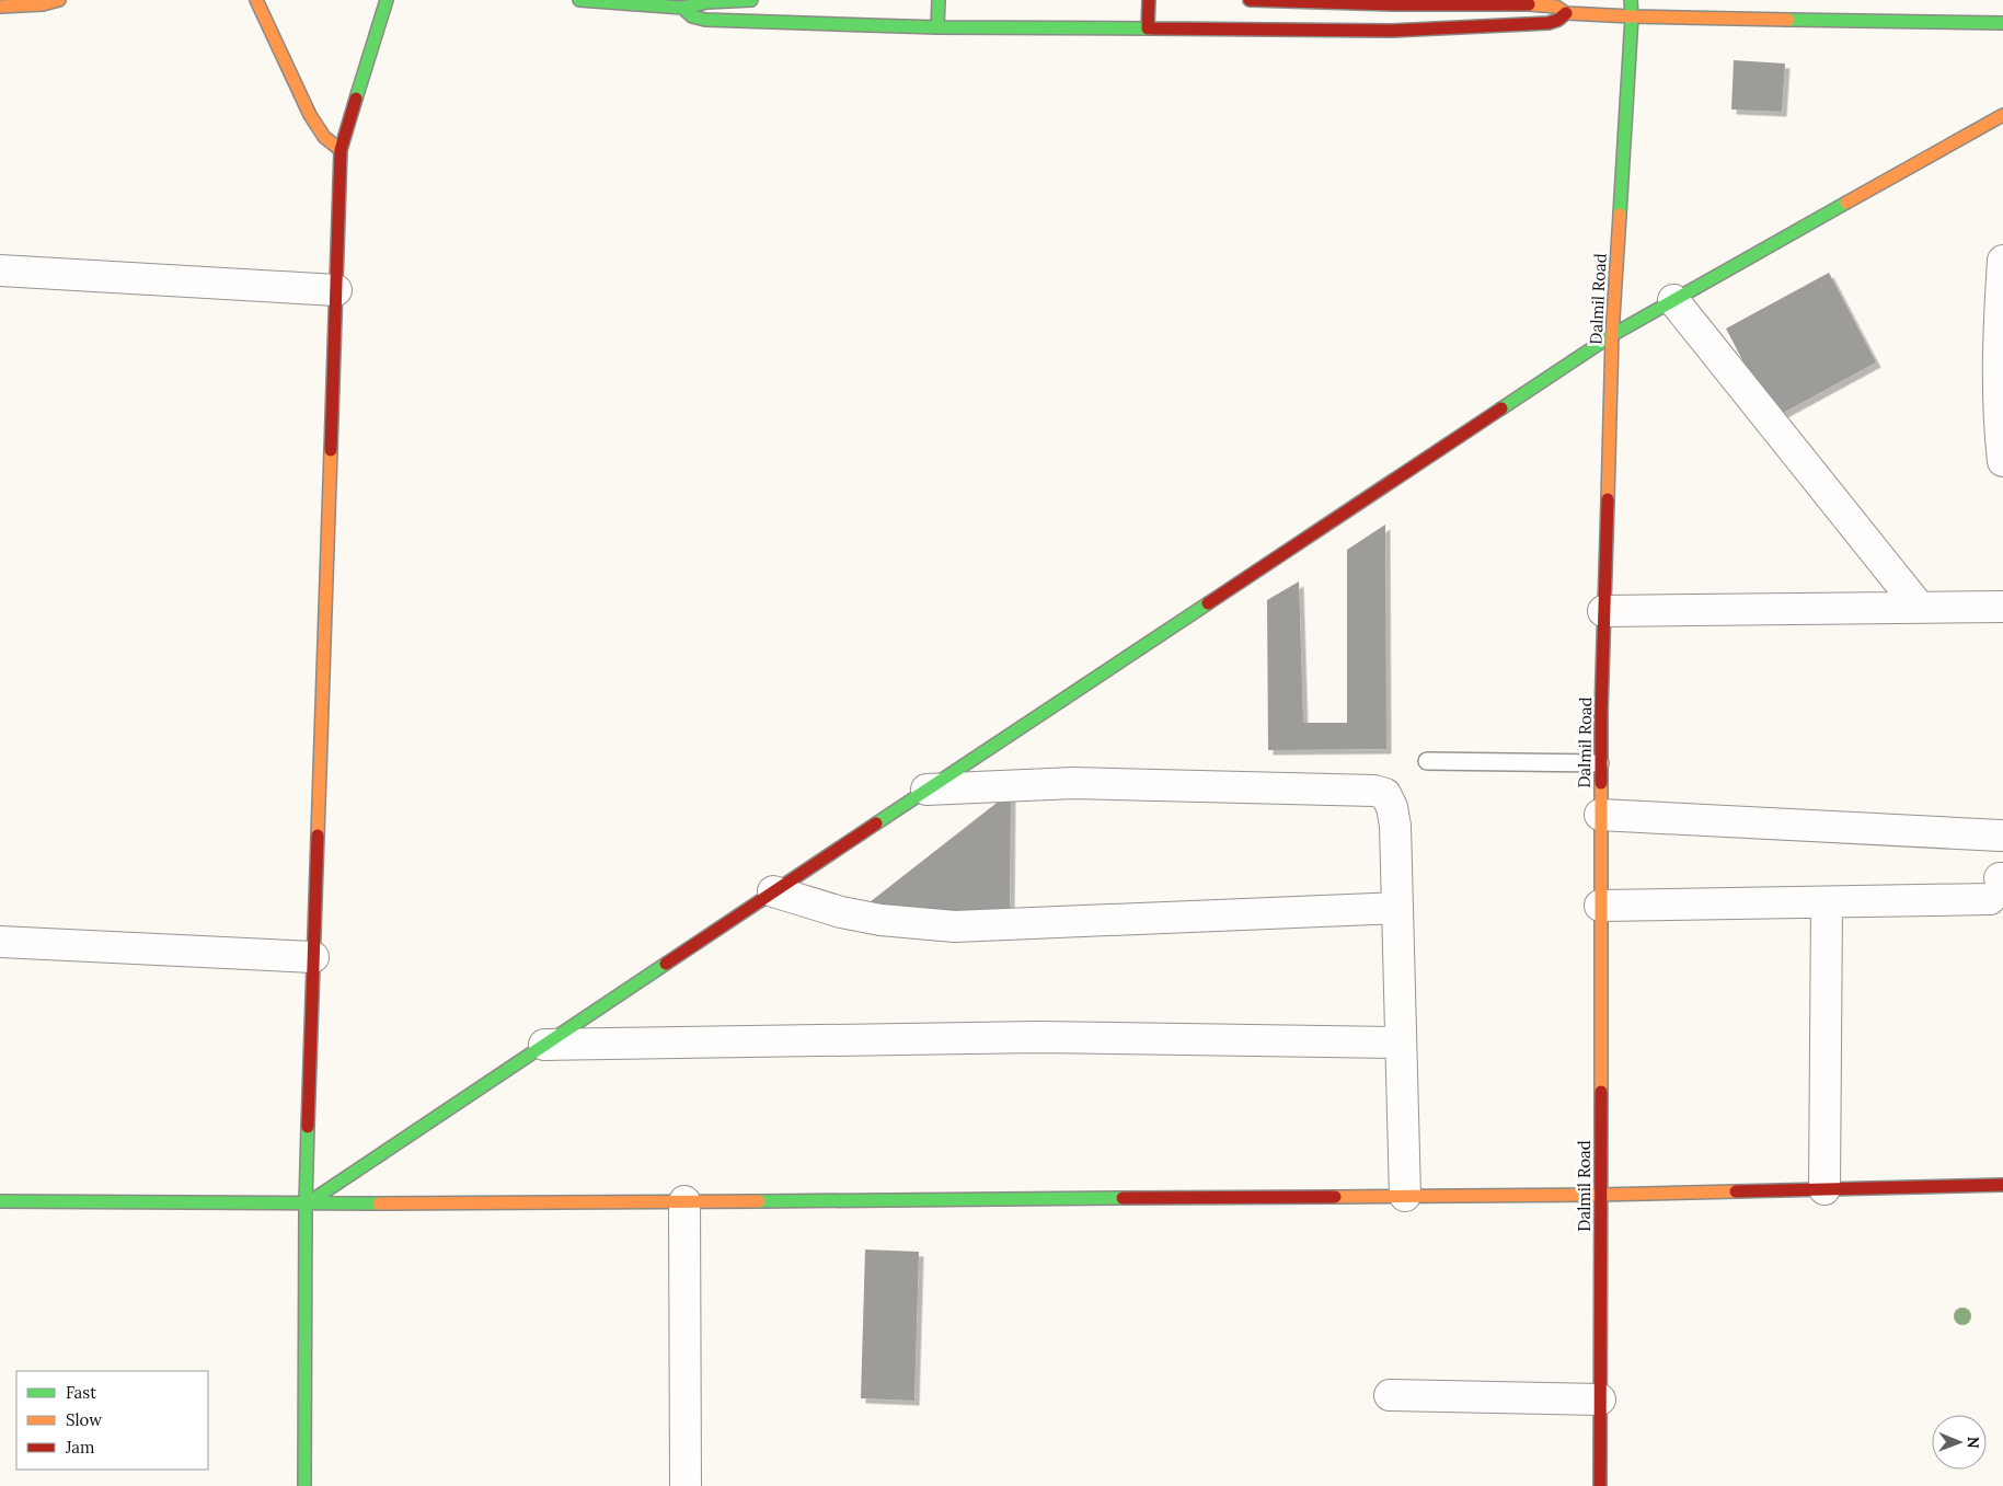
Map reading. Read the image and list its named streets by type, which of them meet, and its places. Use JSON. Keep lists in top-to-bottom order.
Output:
{
  "streets": {
    "main road": ["Dalmil Road"]
  },
  "legend": ["Fast", "Slow", "Jam"],
  "north": "right"
}
